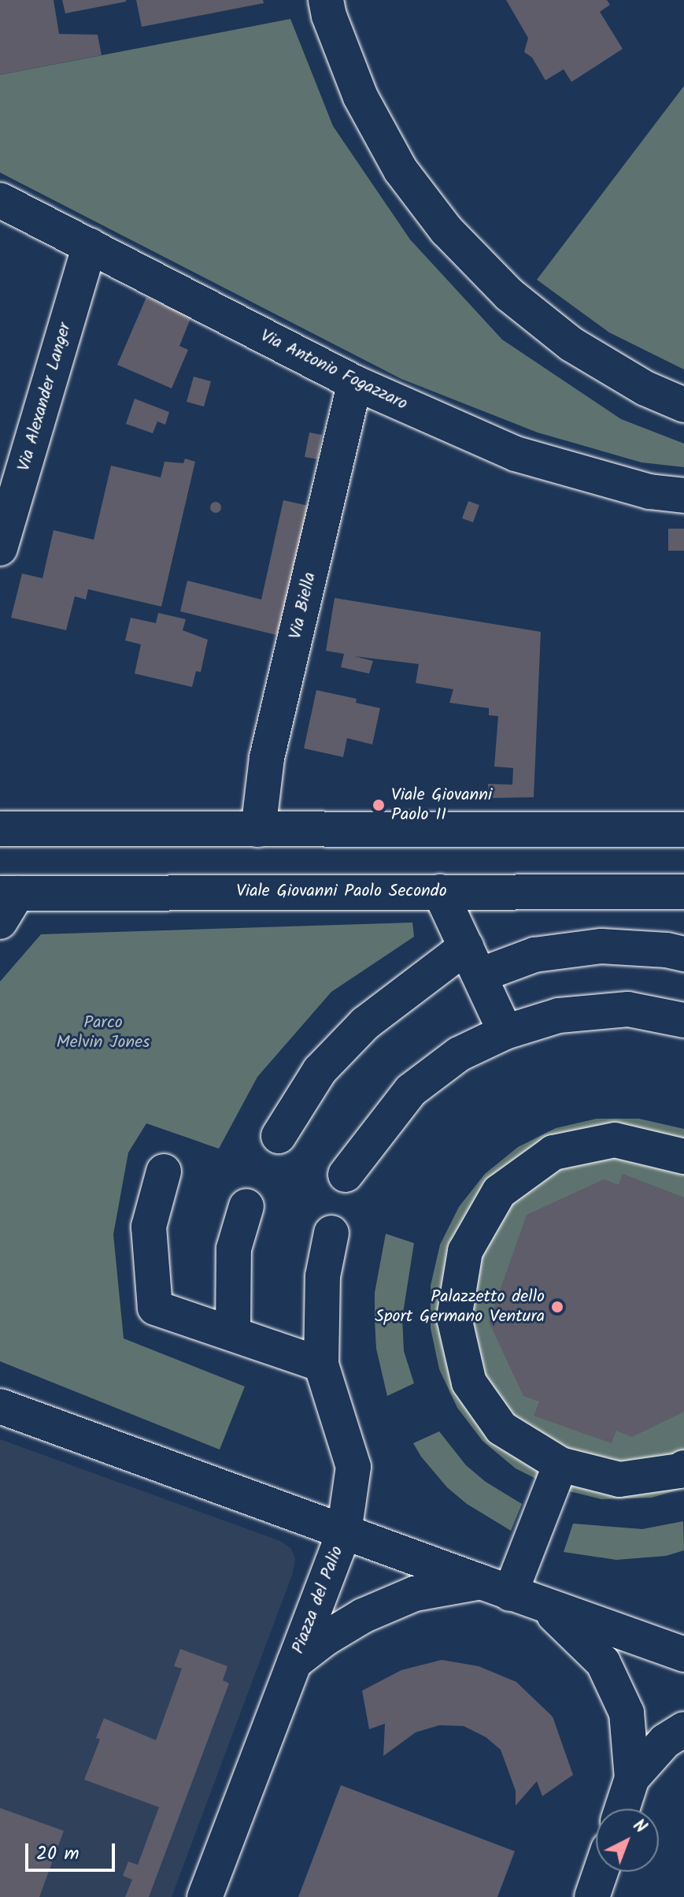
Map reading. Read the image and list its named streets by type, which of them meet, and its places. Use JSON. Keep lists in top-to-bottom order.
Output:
{
  "streets": {
    "street": [
      "Via Antonio Fogazzaro",
      "Via Alexander Langer",
      "Via Biella",
      "Viale Giovanni Paolo Secondo",
      "Piazza del Palio"
    ]
  },
  "crossings": [
    ["Via Antonio Fogazzaro", "Via Alexander Langer"],
    ["Via Antonio Fogazzaro", "Via Biella"]
  ],
  "parks": ["Parco Melvin Jones"],
  "places": ["Viale Giovanni Paolo II", "Palazzetto dello Sport Germano Ventura"],
  "scale_bar": "20 m",
  "north": "top right"
}
